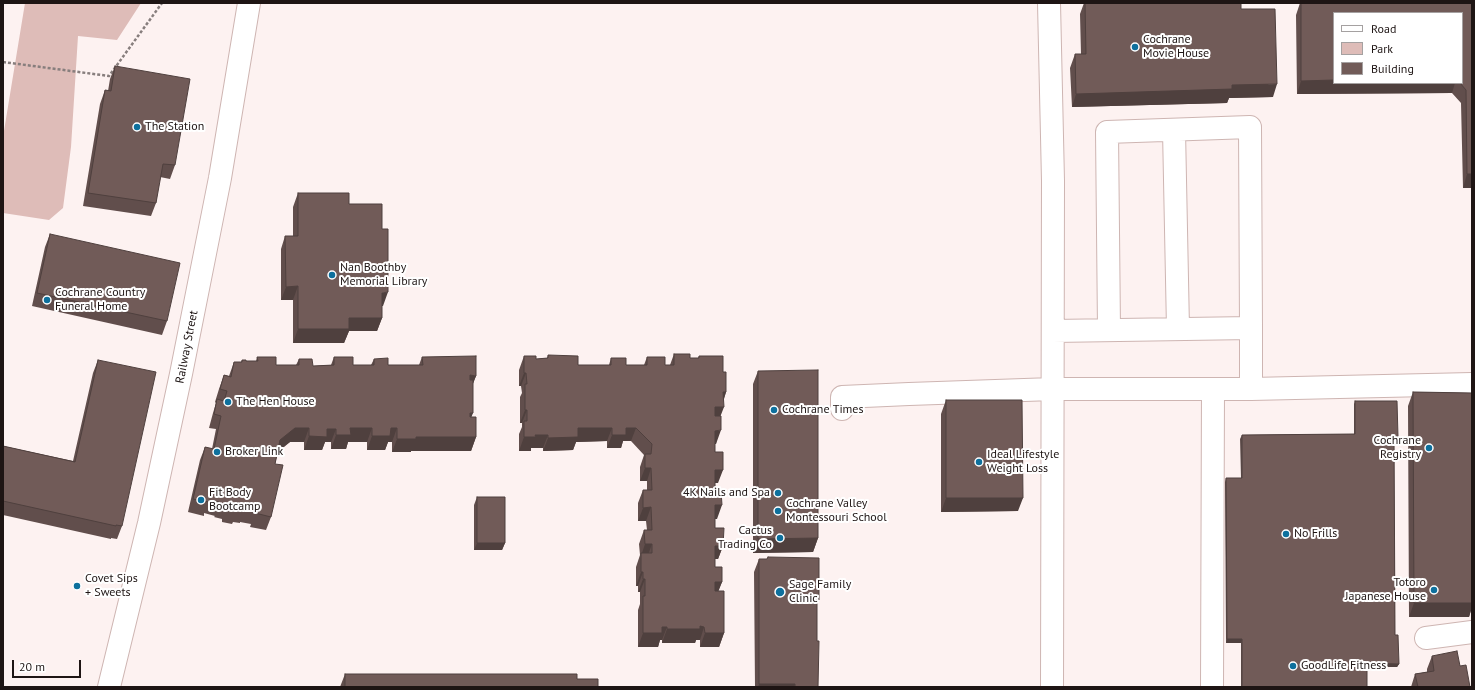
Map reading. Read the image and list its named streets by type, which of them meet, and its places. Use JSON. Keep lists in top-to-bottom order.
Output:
{
  "streets": {
    "street": ["Railway Street"]
  },
  "places": [
    "Cochrane Movie House",
    "The Station",
    "Nan Boothby Memorial Library",
    "Cochrane Country Funeral Home",
    "The Hen House",
    "Cochrane Times",
    "Cochrane Registry",
    "Broker Link",
    "Ideal Lifestyle Weight Loss",
    "4K Nails and Spa",
    "Fit Body Bootcamp",
    "Cochrane Valley Montessouri School",
    "No Frills",
    "Cactus Trading Co",
    "Covet Sips + Sweets",
    "Totoro Japanese House",
    "Sage Family Clinic",
    "GoodLife Fitness"
  ],
  "legend": ["Road", "Park", "Building"],
  "scale_bar": "20 m"
}
